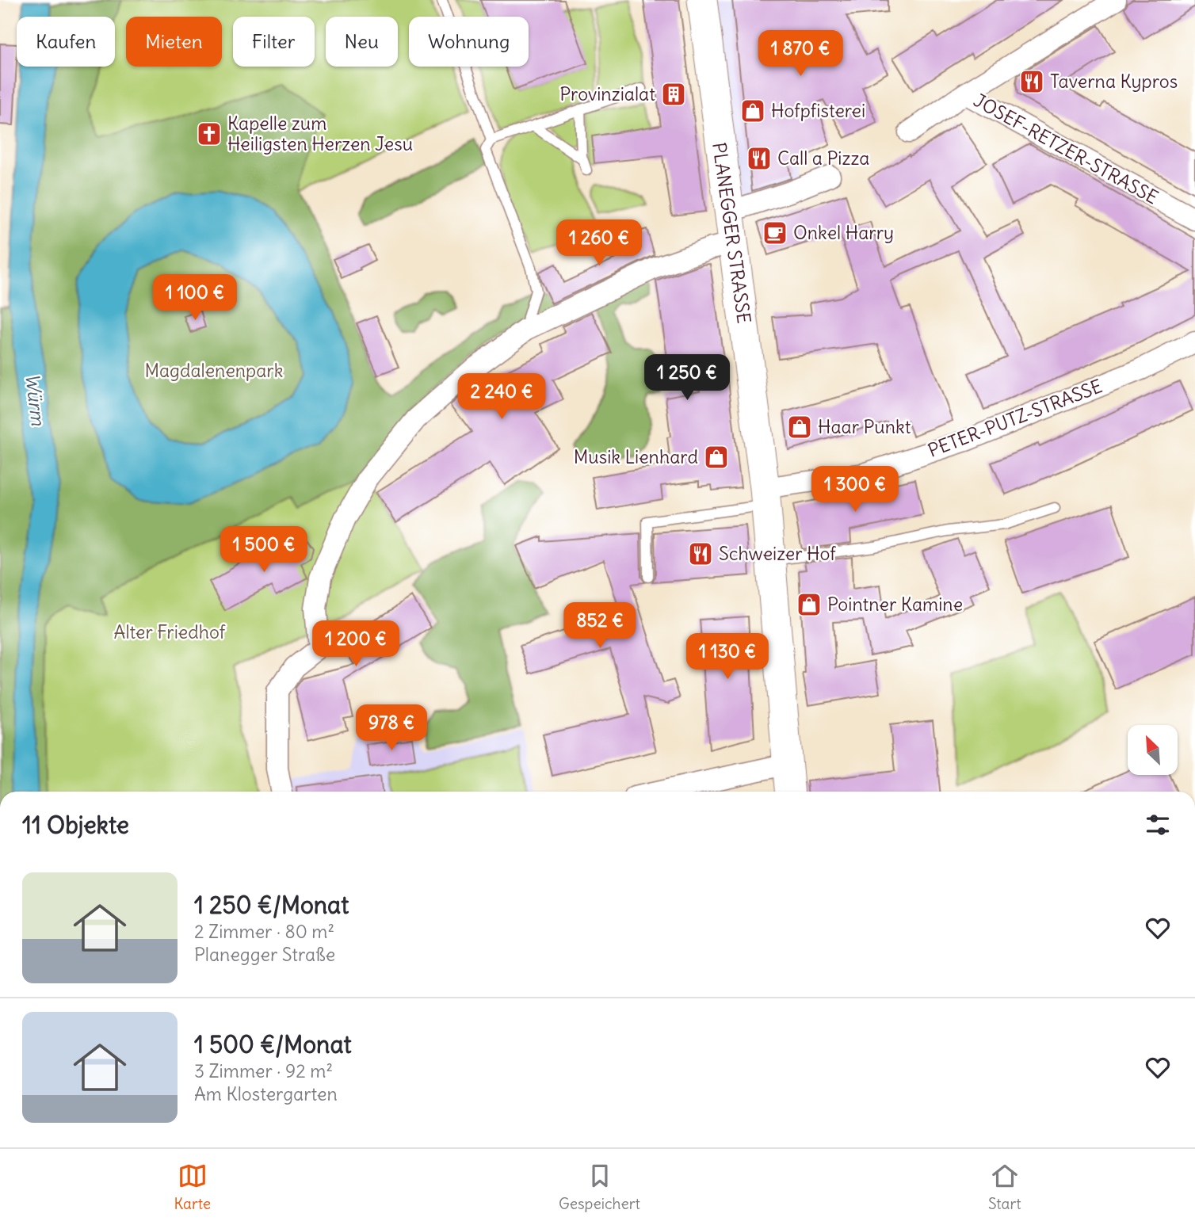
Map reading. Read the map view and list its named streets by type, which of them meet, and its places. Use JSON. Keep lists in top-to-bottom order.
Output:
{
  "streets": {
    "main road": ["PLANEGGER STRASSE"],
    "street": ["JOSEF-RETZER-STRASSE", "PETER-PUTZ-STRASSE"]
  },
  "crossings": [
    ["PLANEGGER STRASSE", "PETER-PUTZ-STRASSE"]
  ],
  "water": ["Würm"],
  "parks": ["Magdalenenpark", "Alter Friedhof"],
  "places": {
    "restaurant": ["Taverna Kypros", "Call a Pizza", "Schweizer Hof"],
    "building": ["Provinzialat"],
    "shop": [
      "Hofpfisterei",
      "Haar Punkt",
      "Musik Lienhard",
      "Pointner Kamine"
    ],
    "church": ["Kapelle zum Heiligsten Herzen Jesu"],
    "cafe": ["Onkel Harry"]
  },
  "north": "top left",
  "page": {
    "chip": [
      "Kaufen",
      "Mieten",
      "Filter",
      "Neu",
      "Wohnung"
    ],
    "price": [
      "1 870 €",
      "1 260 €",
      "1 100 €",
      "1 250 €",
      "2 240 €",
      "1 300 €",
      "1 500 €",
      "852 €",
      "1 200 €",
      "1 130 €",
      "978 €"
    ],
    "heading": "11 Objekte",
    "list": [
      {
        "name": "1 250 €/Monat",
        "note": "2 Zimmer · 80 m² · Planegger Straße"
      },
      {
        "name": "1 500 €/Monat",
        "note": "3 Zimmer · 92 m² · Am Klostergarten"
      }
    ],
    "tabs": ["Karte", "Gespeichert", "Start"]
  }
}
